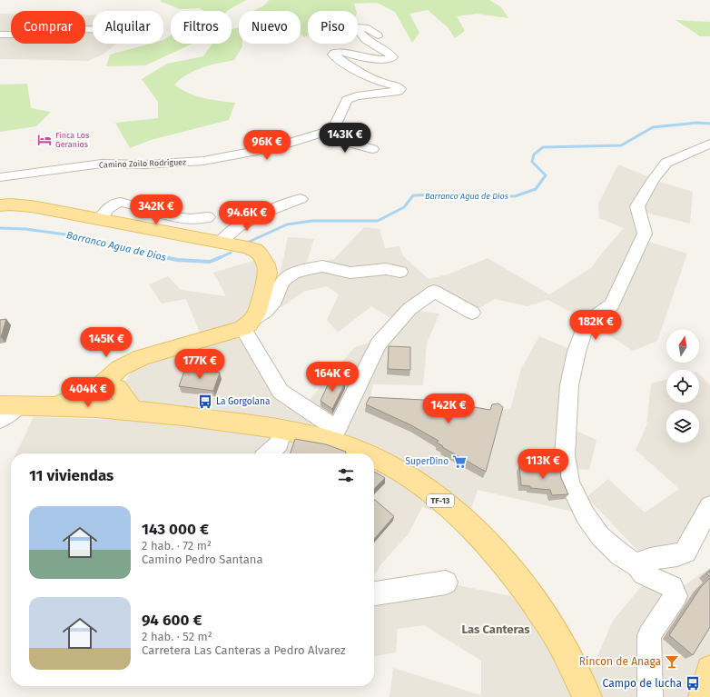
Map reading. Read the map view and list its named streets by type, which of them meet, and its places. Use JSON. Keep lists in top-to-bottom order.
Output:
{
  "streets": {
    "main road": ["TF-13"],
    "street": ["Camino Zoilo Rodríguez"]
  },
  "districts": ["Las Canteras"],
  "water": ["Barranco Agua de Dios"],
  "places": {
    "hotel": ["Finca Los Geranios"],
    "bus stop": ["La Gorgolana", "Campo de lucha"],
    "supermarket": ["SuperDino"],
    "bar": ["Rincon de Anaga"]
  },
  "north": "top",
  "page": {
    "chip": [
      "Comprar",
      "Alquilar",
      "Filtros",
      "Nuevo",
      "Piso"
    ],
    "price": [
      "143K €",
      "96K €",
      "342K €",
      "94.6K €",
      "182K €",
      "145K €",
      "177K €",
      "164K €",
      "404K €",
      "142K €",
      "113K €"
    ],
    "heading": "11 viviendas",
    "list": [
      {
        "name": "143 000 €",
        "note": "2 hab. · 72 m² · Camino Pedro Santana"
      },
      {
        "name": "94 600 €",
        "note": "2 hab. · 52 m² · Carretera Las Canteras a Pedro Alvarez"
      }
    ]
  }
}
